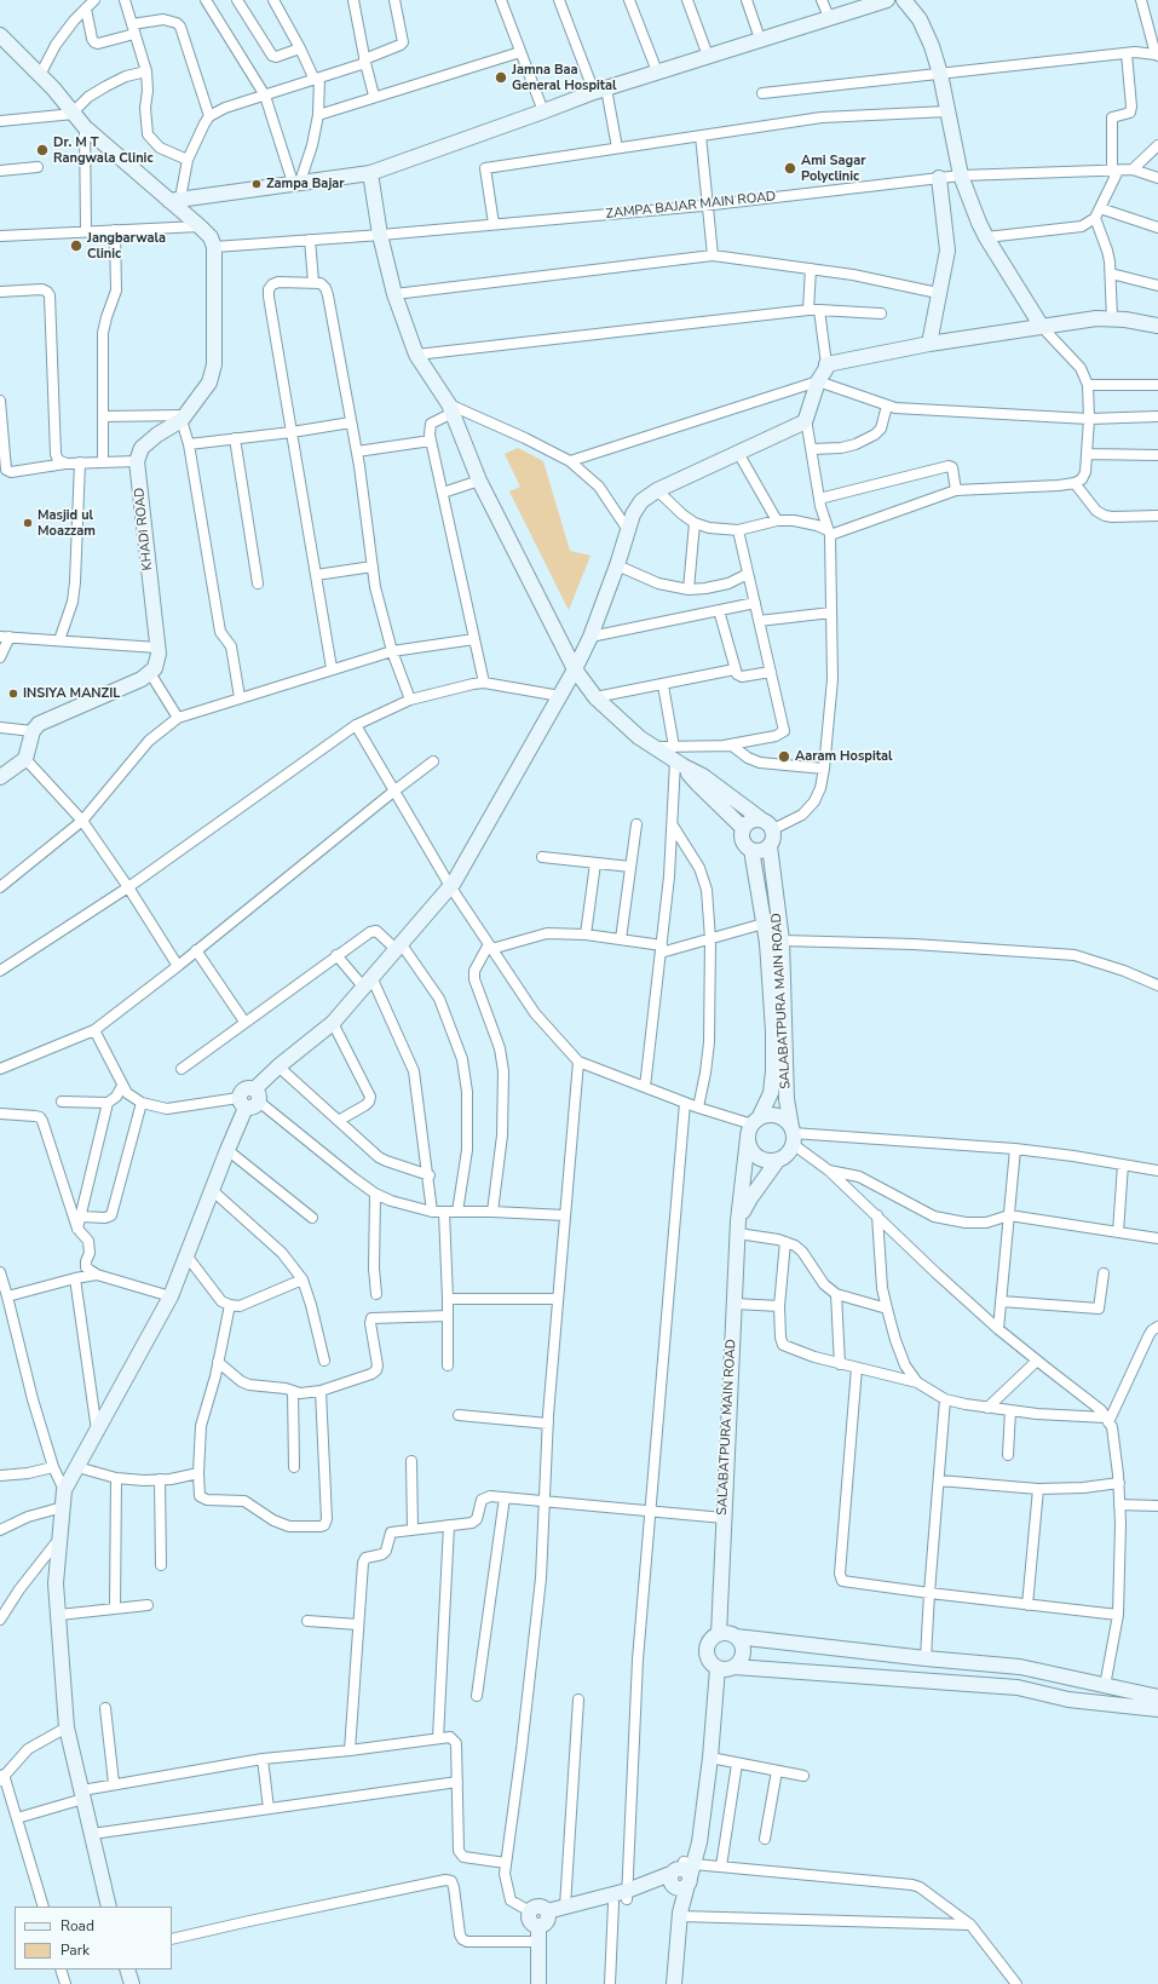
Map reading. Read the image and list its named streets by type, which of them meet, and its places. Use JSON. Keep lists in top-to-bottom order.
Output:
{
  "streets": {
    "street": ["ZAMPA BAJAR MAIN ROAD", "KHADI ROAD", "SALABATPURA MAIN ROAD"]
  },
  "places": [
    "Jamna Baa General Hospital",
    "Dr. M T Rangwala Clinic",
    "Ami Sagar Polyclinic",
    "Zampa Bajar",
    "Jangbarwala Clinic",
    "Masjid ul Moazzam",
    "INSIYA MANZIL",
    "Aaram Hospital"
  ],
  "legend": ["Road", "Park"]
}
